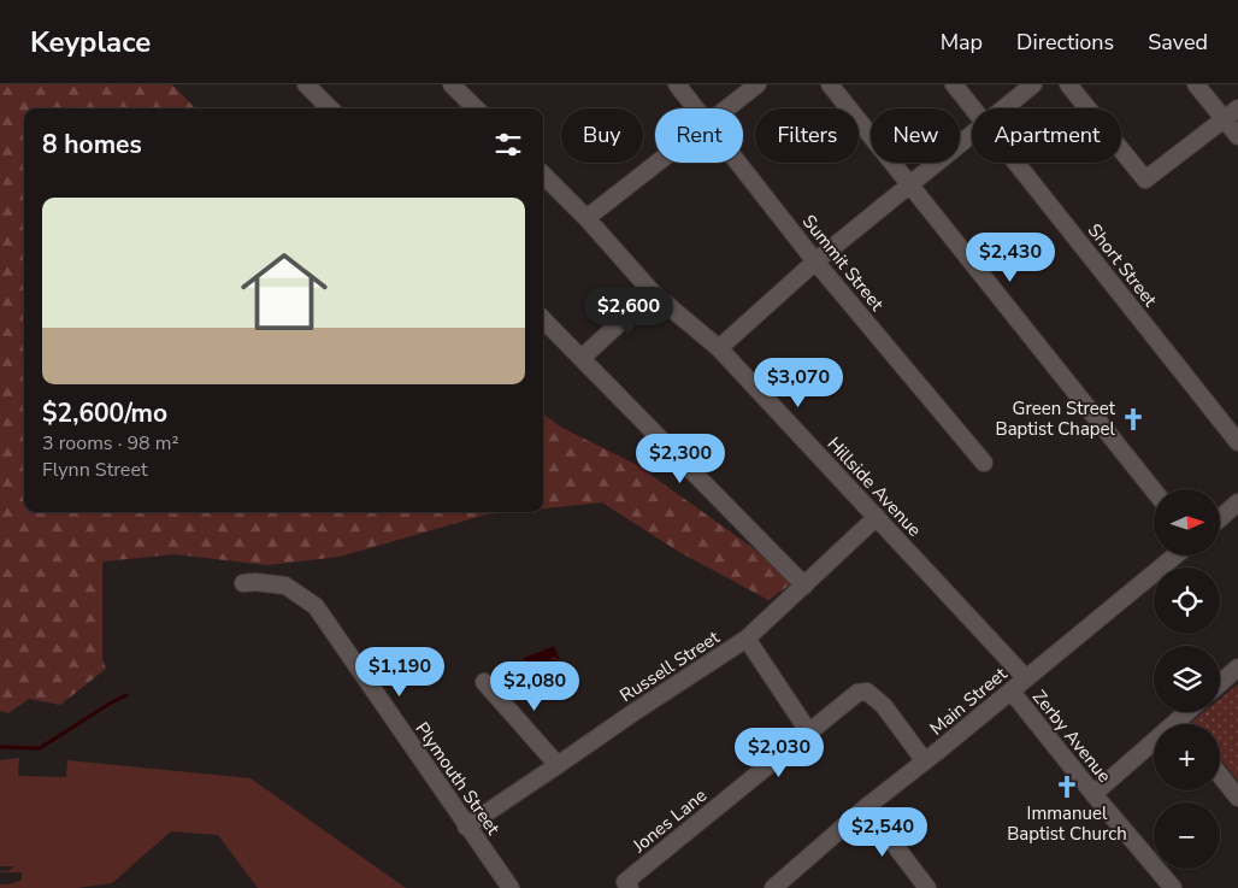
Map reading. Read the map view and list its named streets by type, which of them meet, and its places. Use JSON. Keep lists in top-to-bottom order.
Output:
{
  "streets": {
    "street": [
      "Summit Street",
      "Short Street",
      "Hillside Avenue",
      "Russell Street",
      "Main Street",
      "Zerby Avenue",
      "Plymouth Street",
      "Jones Lane"
    ]
  },
  "crossings": [
    ["Hillside Avenue", "Russell Street"],
    ["Hillside Avenue", "Main Street"],
    ["Russell Street", "Plymouth Street"],
    ["Main Street", "Zerby Avenue"],
    ["Main Street", "Jones Lane"]
  ],
  "places": {
    "church": ["Green Street Baptist Chapel", "Immanuel Baptist Church"]
  },
  "north": "right",
  "page": {
    "header": "Keyplace",
    "nav": ["Map", "Directions", "Saved"],
    "chip": [
      "Buy",
      "Rent",
      "Filters",
      "New",
      "Apartment"
    ],
    "heading": "8 homes",
    "list": [
      {
        "name": "$2,600/mo",
        "note": "3 rooms · 98 m² · Flynn Street"
      }
    ],
    "price": [
      "$2,430",
      "$2,600",
      "$3,070",
      "$2,300",
      "$1,190",
      "$2,080",
      "$2,030",
      "$2,540"
    ],
    "map_buttons": ["+", "−"]
  }
}
